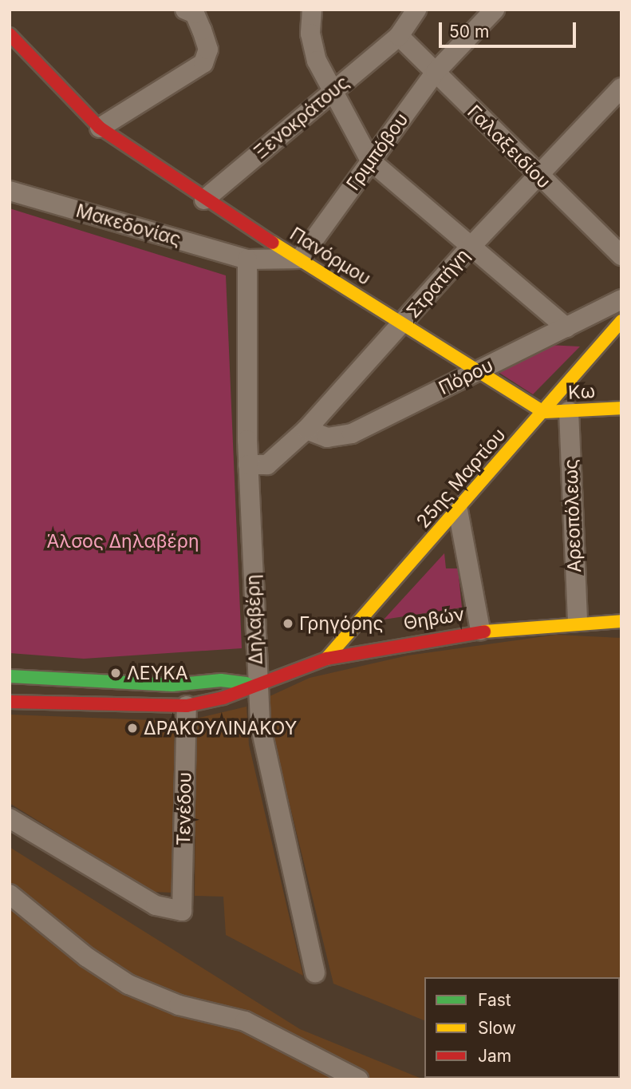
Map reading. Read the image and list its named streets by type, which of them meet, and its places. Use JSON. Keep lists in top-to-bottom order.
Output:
{
  "streets": {
    "main road": [
      "Πανόρμου",
      "Κω",
      "25ης Μαρτίου",
      "Θηβών"
    ],
    "street": [
      "Ξενοκράτους",
      "Γαλαξειδίου",
      "Γριμπόβου",
      "Μακεδονίας",
      "Στρατήγη",
      "Πόρου",
      "Αρεοπόλεως",
      "Δηλαβέρη",
      "Τενέδου"
    ]
  },
  "crossings": [
    ["Ξενοκράτους", "Γαλαξειδίου"],
    ["Ξενοκράτους", "Πανόρμου"],
    ["Γαλαξειδίου", "Γριμπόβου"],
    ["Γαλαξειδίου", "Στρατήγη"],
    ["Γριμπόβου", "Πανόρμου"],
    ["Μακεδονίας", "Δηλαβέρη"],
    ["Πανόρμου", "Στρατήγη"],
    ["Πανόρμου", "Πόρου"],
    ["Πανόρμου", "Κω"],
    ["Πανόρμου", "25ης Μαρτίου"],
    ["Στρατήγη", "Πόρου"],
    ["Στρατήγη", "Δηλαβέρη"],
    ["Κω", "25ης Μαρτίου"],
    ["Κω", "Αρεοπόλεως"],
    ["25ης Μαρτίου", "Θηβών"],
    ["Αρεοπόλεως", "Θηβών"],
    ["Θηβών", "Δηλαβέρη"],
    ["Θηβών", "Τενέδου"]
  ],
  "parks": ["Άλσος Δηλαβέρη"],
  "places": ["Γρηγόρης", "ΛΕΥΚΑ", "ΔΡΑΚΟΥΛΙΝΑΚΟΥ"],
  "legend": ["Fast", "Slow", "Jam"],
  "scale_bar": "50 m"
}
